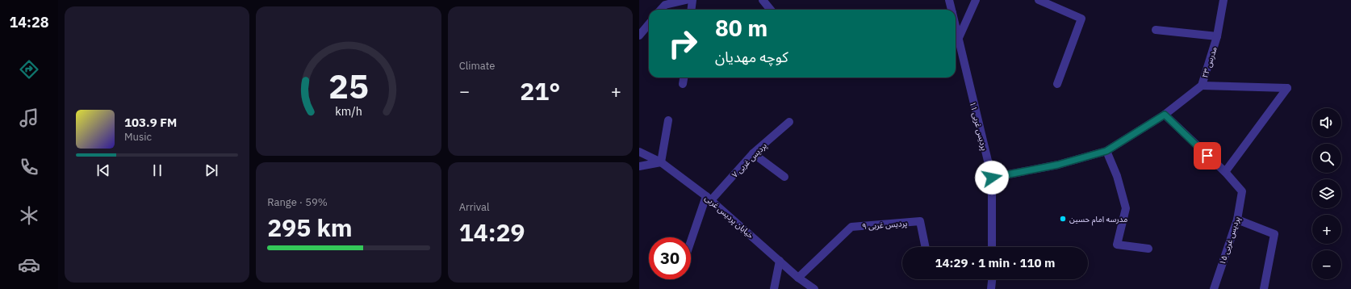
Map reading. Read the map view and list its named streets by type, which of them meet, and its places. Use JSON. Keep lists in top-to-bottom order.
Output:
{
  "streets": {
    "street": [
      "مدرس ۲۳",
      "پردیس غربی ۱۱",
      "پردیس غربی ۷",
      "خیابان پردیس غربی",
      "پردیس غربی ۹",
      "پردیس غربی ۱۵"
    ]
  },
  "crossings": [
    ["مدرس ۲۳", "پردیس غربی ۱۱"],
    ["پردیس غربی ۷", "خیابان پردیس غربی"],
    ["خیابان پردیس غربی", "پردیس غربی ۹"]
  ],
  "places": ["مدرسه امام حسین"],
  "page": {
    "tabs": "14:28",
    "tile": [
      "Climate",
      ["Range · 59%", "295 km"],
      ["Arrival", "14:29"]
    ],
    "turn": ["80 m", "کوچه مهدیان"],
    "heat": ["−", "21°", "+"],
    "map_buttons": ["+", "−"],
    "song": ["103.9 FM", "Music"],
    "limit": "30",
    "trip": "14:29 · 1 min · 110 m",
    "gauge": ["25", "km/h"]
  }
}
